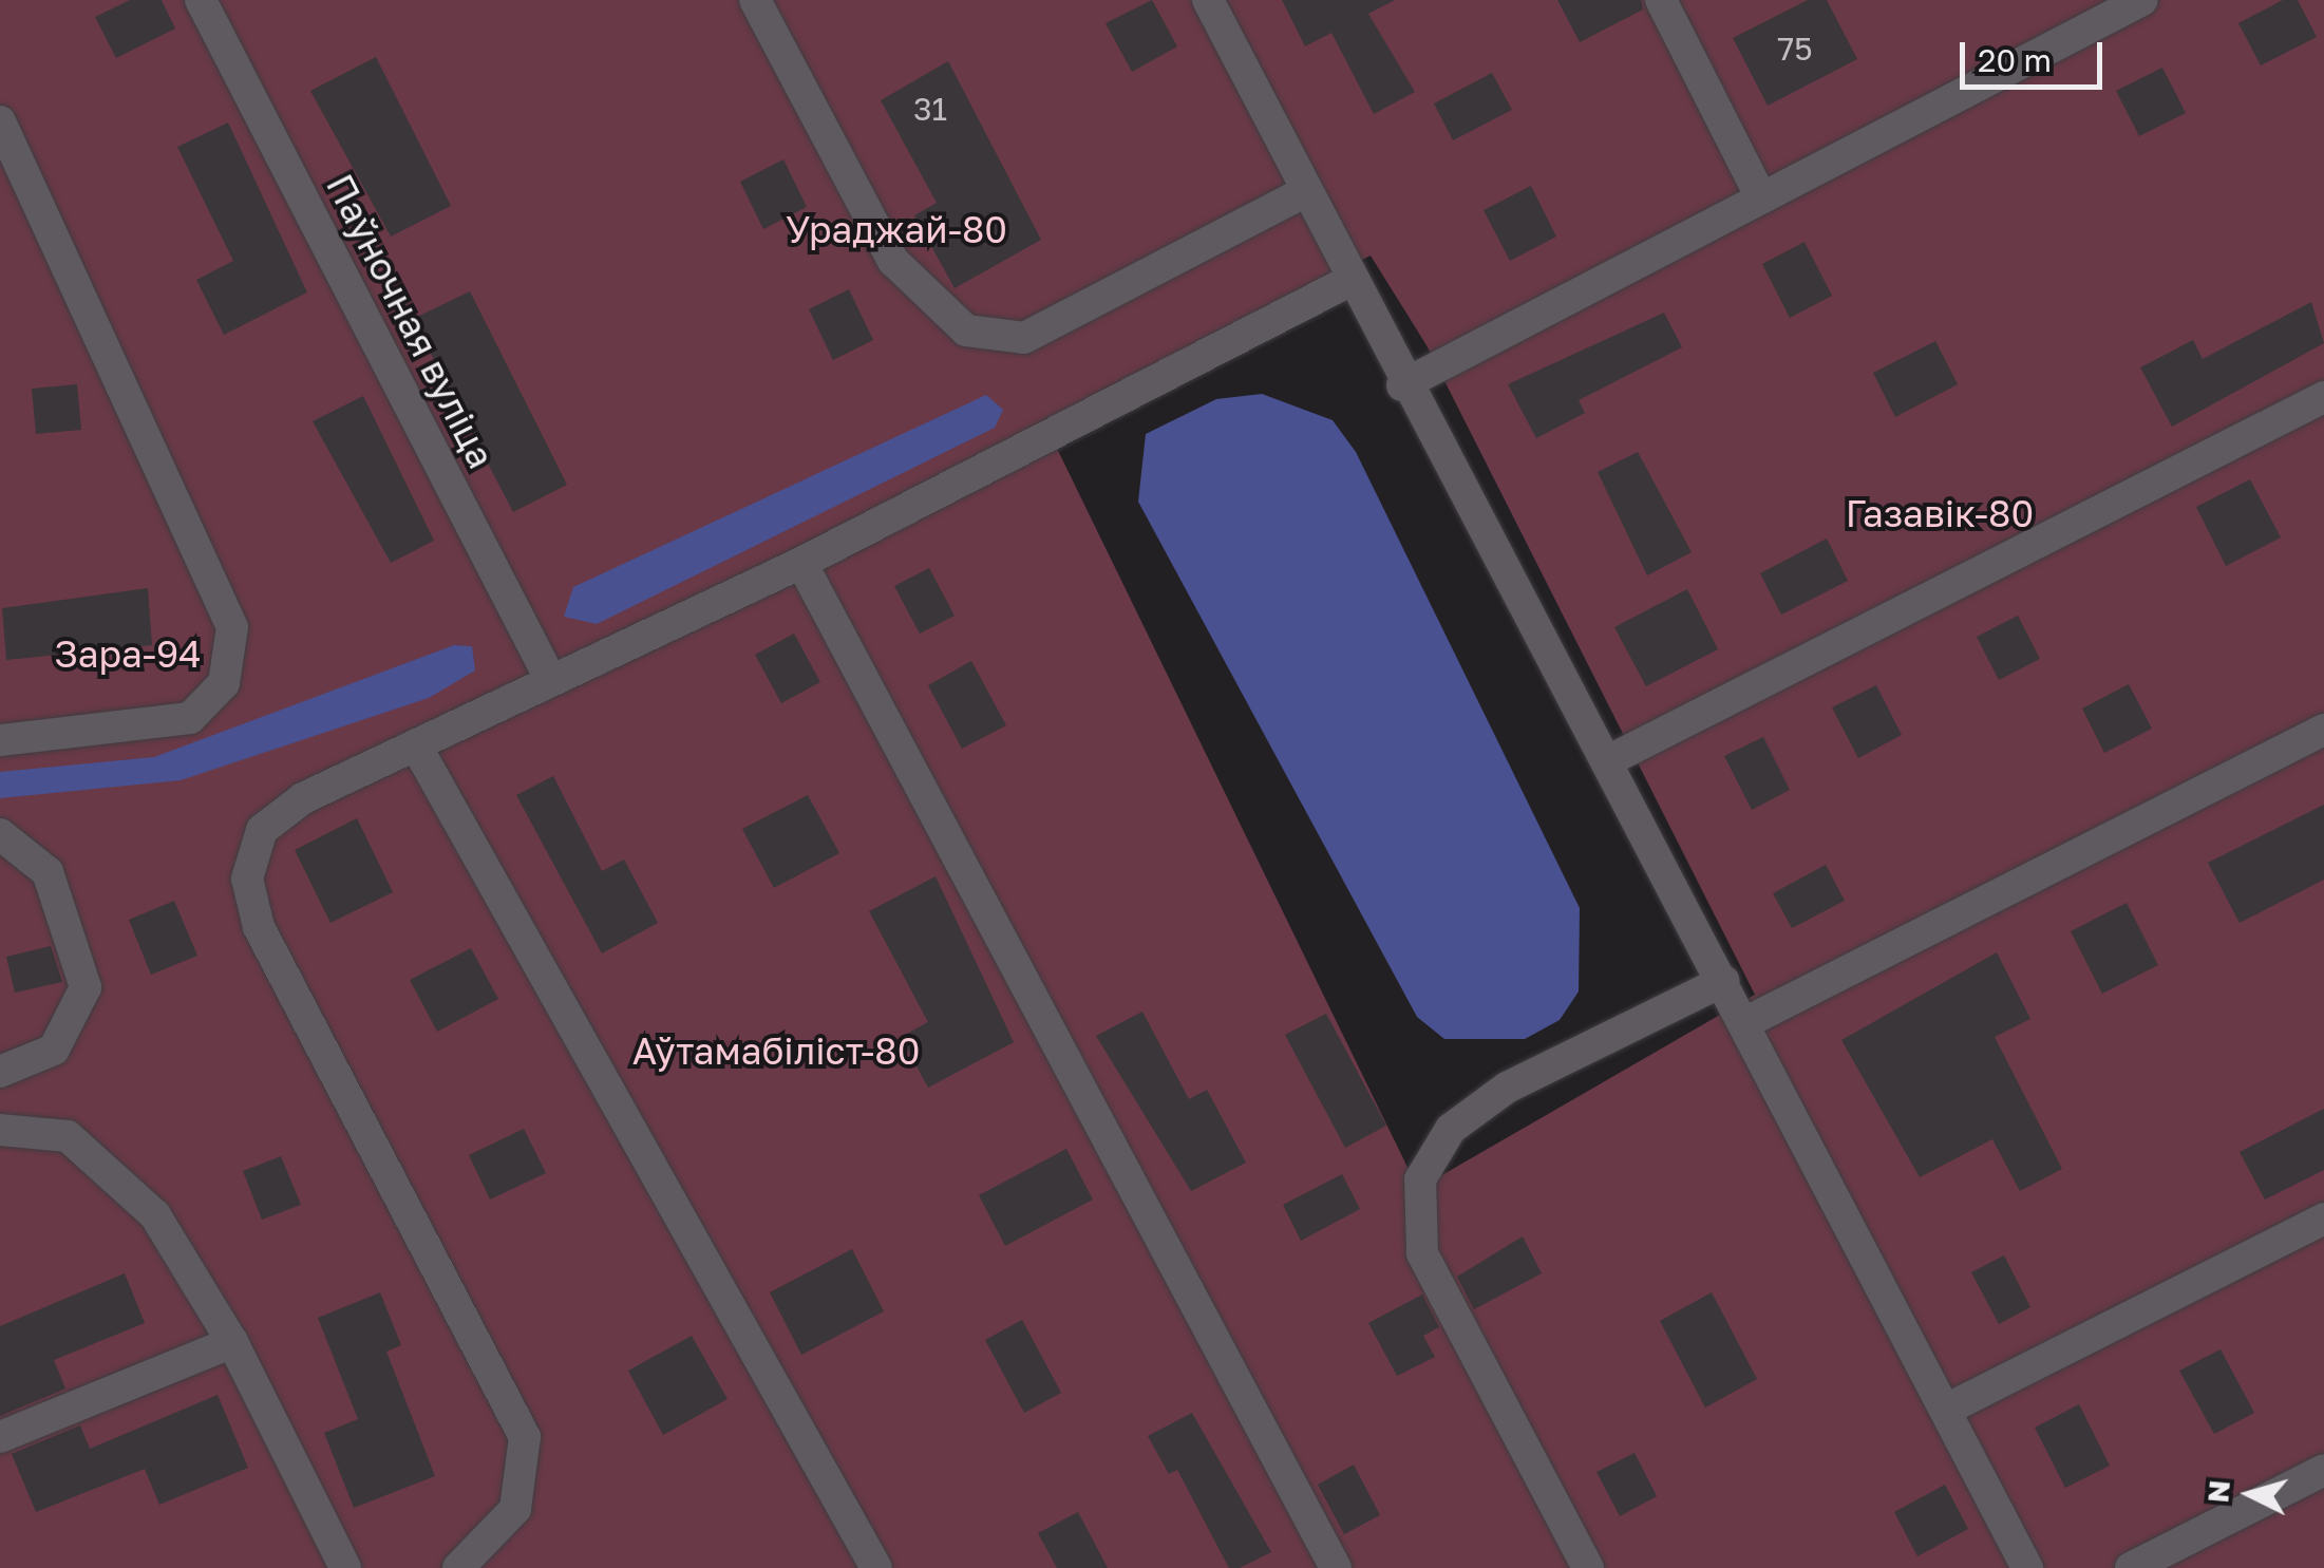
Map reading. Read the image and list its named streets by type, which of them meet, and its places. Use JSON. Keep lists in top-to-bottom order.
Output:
{
  "streets": {
    "lane": ["Паўночная вуліца"]
  },
  "parks": [
    "Ураджай-80",
    "Газавік-80",
    "Зара-94",
    "Аўтамабіліст-80"
  ],
  "house_numbers": ["75", "31"],
  "scale_bar": "20 m",
  "north": "left"
}
